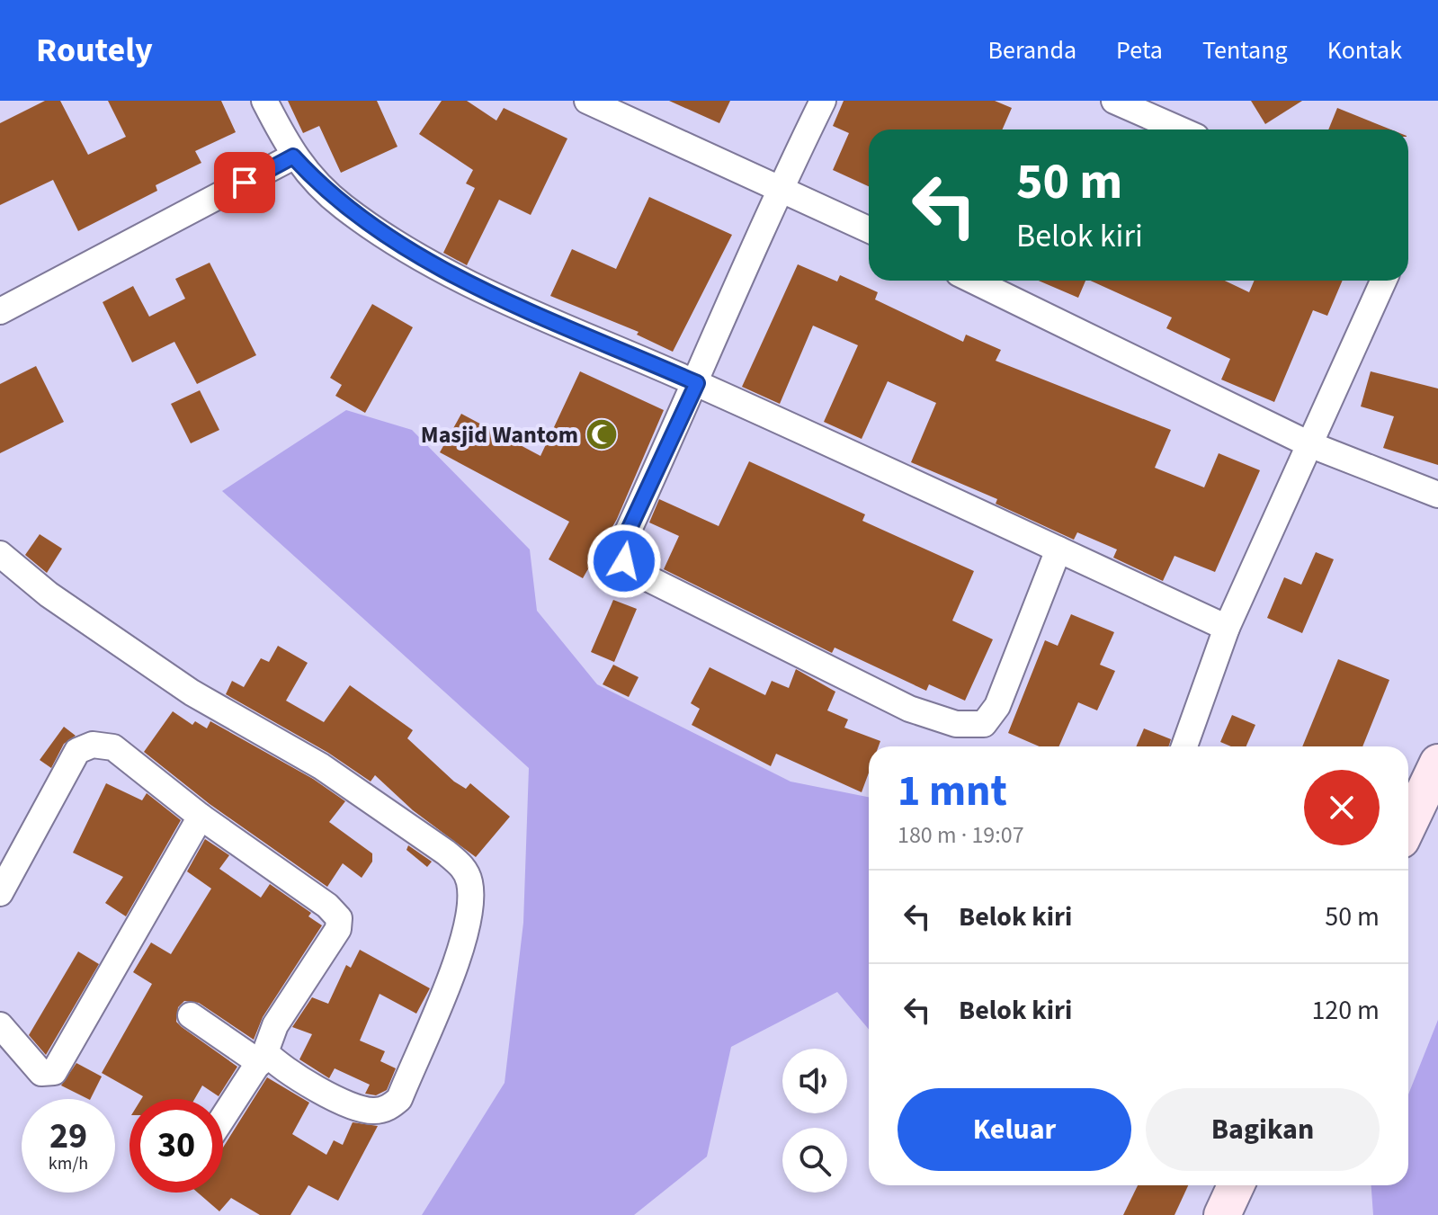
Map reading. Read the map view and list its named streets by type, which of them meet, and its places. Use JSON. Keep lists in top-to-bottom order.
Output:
{
  "places": {
    "mosque": ["Masjid Wantom"]
  },
  "page": {
    "header": "Routely",
    "nav": [
      "Beranda",
      "Peta",
      "Tentang",
      "Kontak"
    ],
    "turn": ["50 m", "Belok kiri"],
    "heading": ["1 mnt", "180 m · 19:07"],
    "list": [
      {
        "name": "Belok kiri",
        "value": "50 m"
      },
      {
        "name": "Belok kiri",
        "value": "120 m"
      }
    ],
    "buttons": ["Keluar", "Bagikan"],
    "speed": "29 km/h",
    "limit": "30"
  }
}
